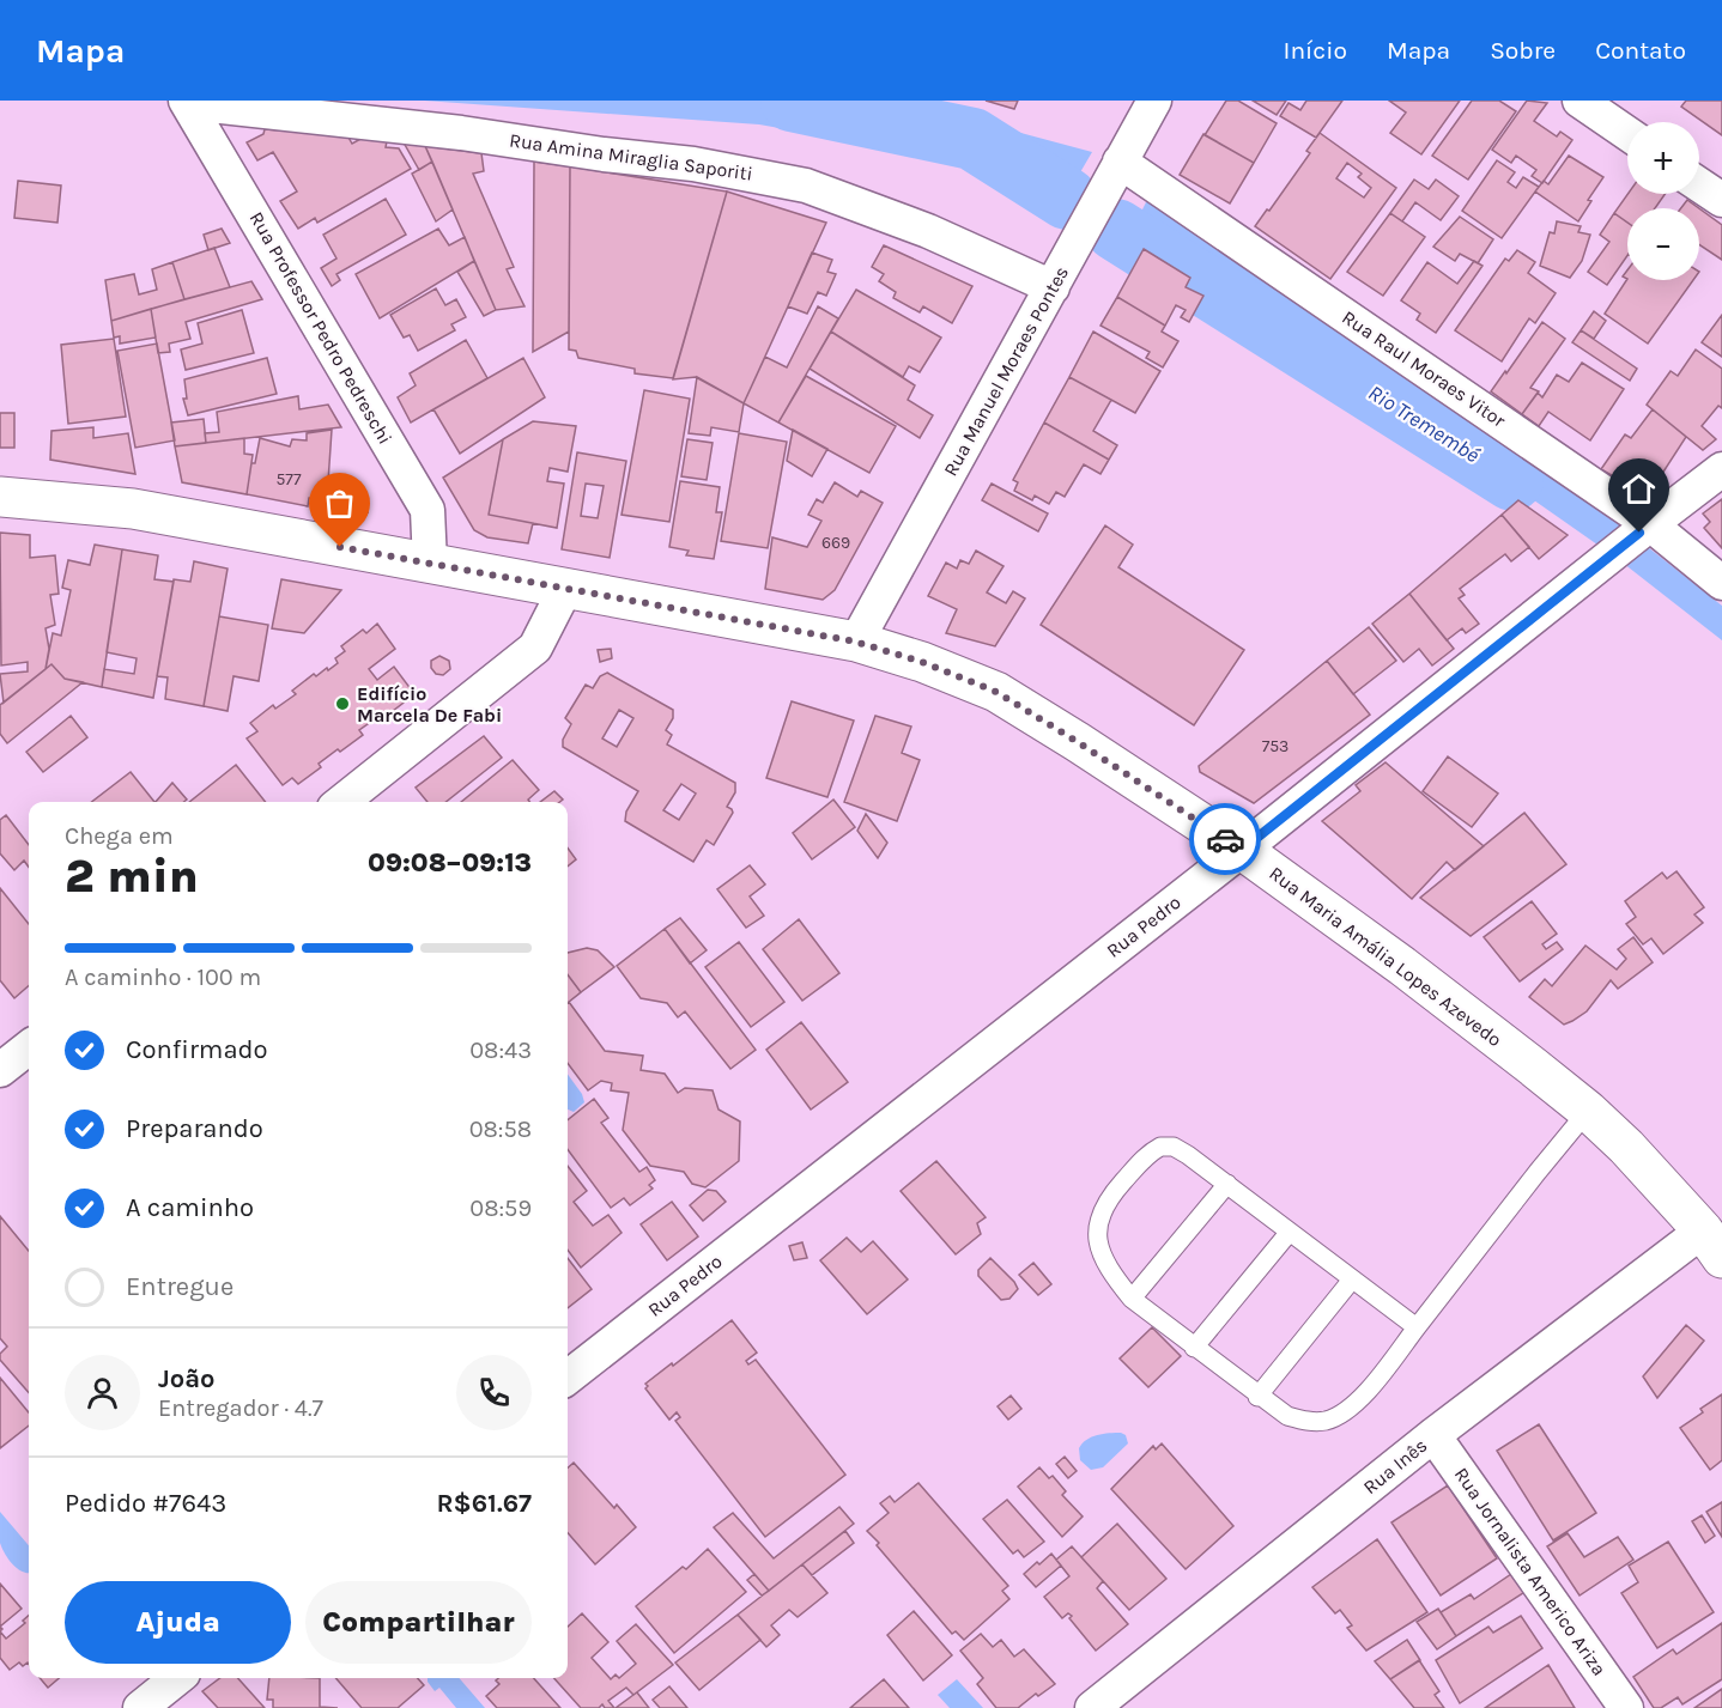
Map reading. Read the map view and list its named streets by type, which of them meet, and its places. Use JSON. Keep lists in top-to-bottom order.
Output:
{
  "streets": {
    "main road": ["Rua Maria Amália Lopes Azevedo"],
    "street": [
      "Rua Amina Miraglia Saporiti",
      "Rua Professor Pedro Pedreschi",
      "Rua Raul Moraes Vitor",
      "Rua Manuel Moraes Pontes",
      "Rua Pedro",
      "Rua Inês",
      "Rua Jornalista Americo Ariza"
    ]
  },
  "crossings": [
    ["Rua Amina Miraglia Saporiti", "Rua Professor Pedro Pedreschi"],
    ["Rua Amina Miraglia Saporiti", "Rua Manuel Moraes Pontes"],
    ["Rua Professor Pedro Pedreschi", "Rua Maria Amália Lopes Azevedo"],
    ["Rua Raul Moraes Vitor", "Rua Manuel Moraes Pontes"],
    ["Rua Raul Moraes Vitor", "Rua Pedro"],
    ["Rua Manuel Moraes Pontes", "Rua Maria Amália Lopes Azevedo"],
    ["Rua Pedro", "Rua Maria Amália Lopes Azevedo"],
    ["Rua Maria Amália Lopes Azevedo", "Rua Inês"],
    ["Rua Inês", "Rua Jornalista Americo Ariza"]
  ],
  "water": ["Rio Tremembé"],
  "places": ["Edifício Marcela De Fabi"],
  "house_numbers": ["577", "669", "753"],
  "page": {
    "header": "Mapa",
    "nav": [
      "Início",
      "Mapa",
      "Sobre",
      "Contato"
    ],
    "map_buttons": ["+", "−"],
    "heading": ["2 min", "Chega em", "09:08–09:13"],
    "panel": [
      "João",
      "Entregador · 4.7",
      "Pedido #7643",
      "R$61.67"
    ],
    "bar": "A caminho · 100 m",
    "list": [
      ["Confirmado", "08:43"],
      ["Preparando", "08:58"],
      ["A caminho", "08:59"],
      "Entregue"
    ],
    "buttons": ["Ajuda", "Compartilhar"]
  }
}
